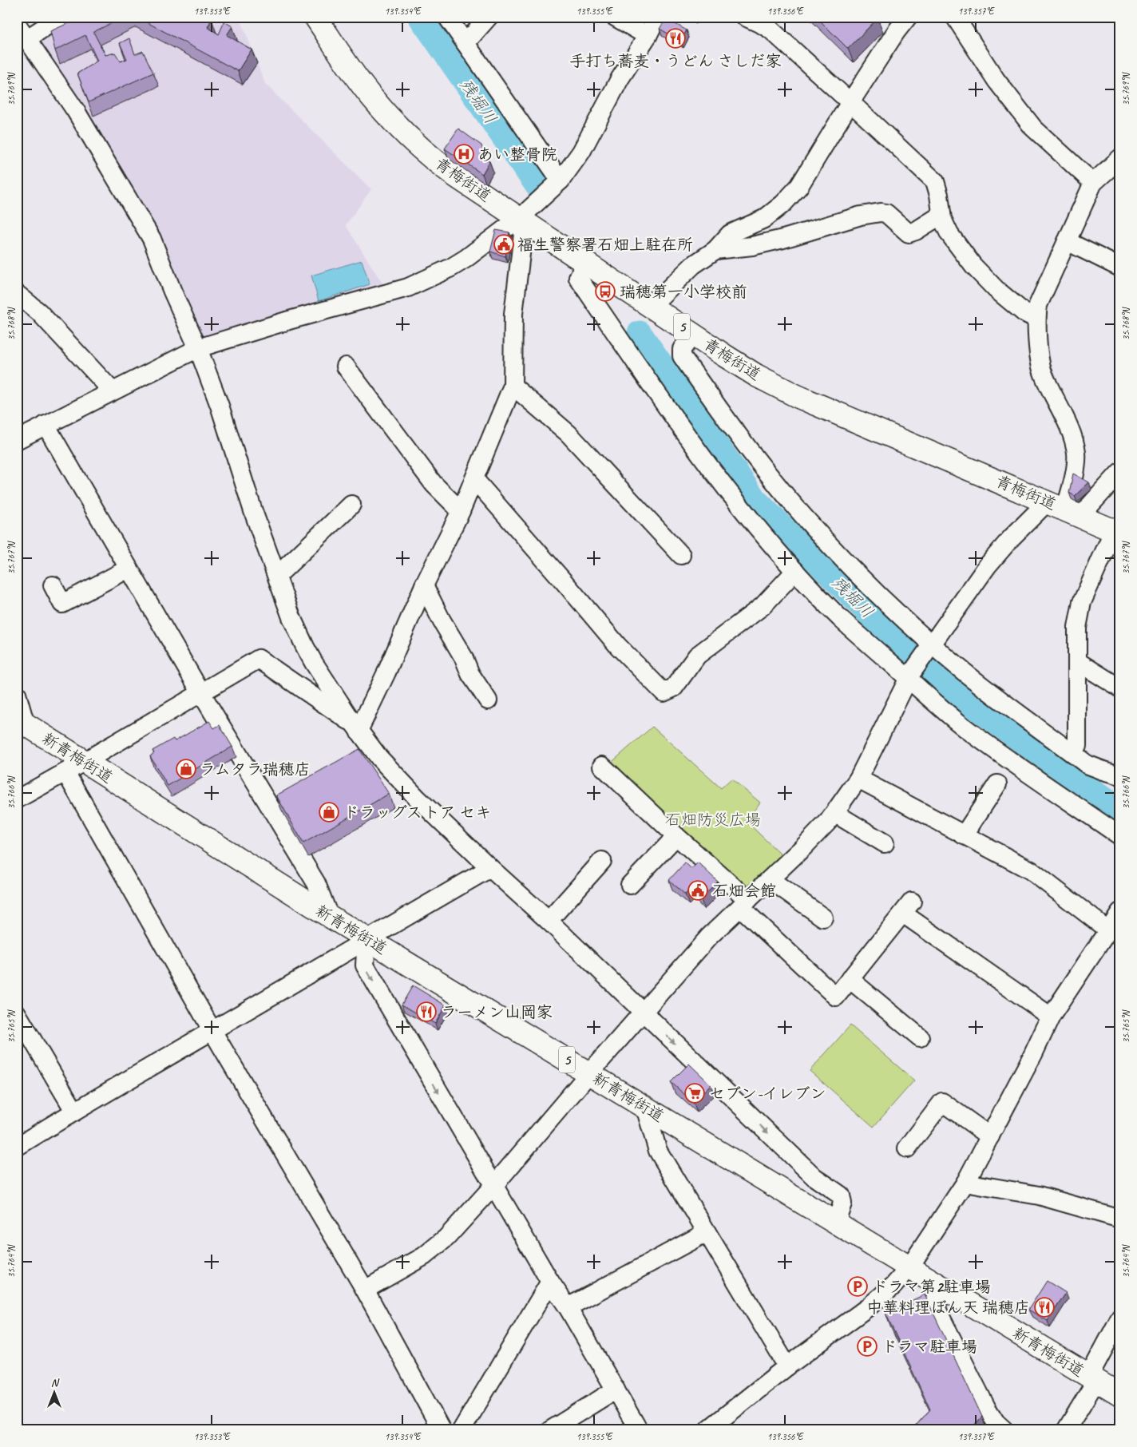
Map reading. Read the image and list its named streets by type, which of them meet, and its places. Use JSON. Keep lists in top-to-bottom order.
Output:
{
  "streets": {
    "main road": ["青梅街道", "5", "新青梅街道"]
  },
  "water": ["残堀川"],
  "parks": ["石畑防災広場"],
  "places": {
    "restaurant": ["手打ち蕎麦・うどん さしだ家", "ラーメン山岡家", "中華料理ぼん天 瑞穂店"],
    "hospital": ["あい整骨院"],
    "public building": ["福生警察署石畑上駐在所", "石畑会館"],
    "bus stop": ["瑞穂第一小学校前"],
    "shop": ["ラムタラ瑞穂店", "ドラッグストア セキ"],
    "supermarket": ["セブン-イレブン"],
    "parking": ["ドラマ第2駐車場", "ドラマ駐車場"]
  },
  "north": "top",
  "coordinates": [
    "139.353°E",
    "139.354°E",
    "139.355°E",
    "139.356°E",
    "139.357°E",
    "35.769°N",
    "35.768°N",
    "35.767°N",
    "35.766°N",
    "35.765°N",
    "35.764°N"
  ]
}
